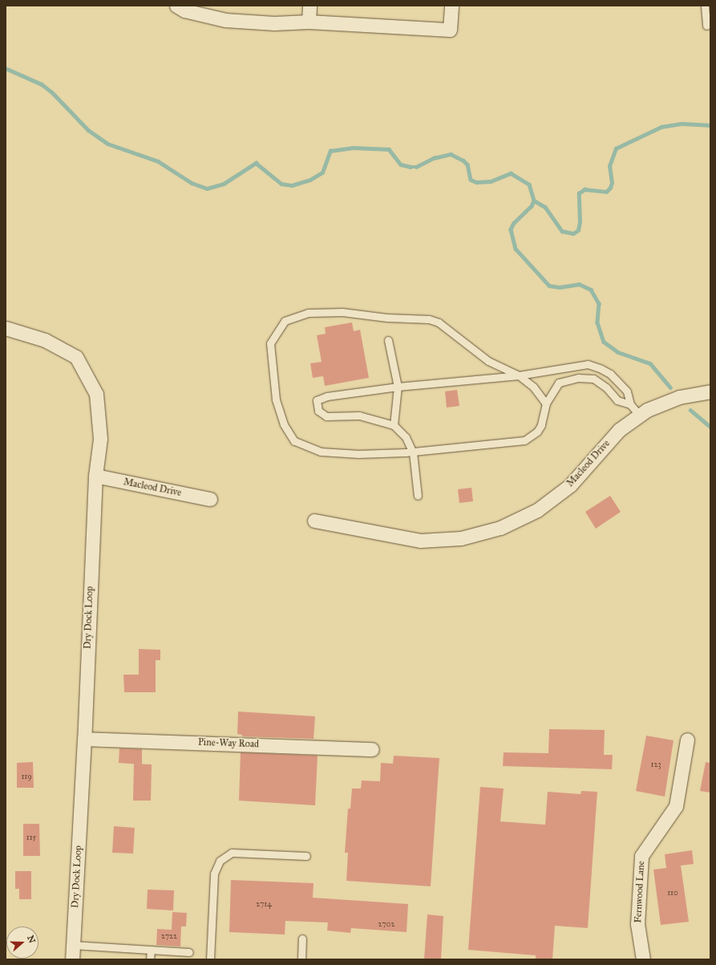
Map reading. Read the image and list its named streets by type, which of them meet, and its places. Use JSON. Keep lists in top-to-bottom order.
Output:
{
  "streets": {
    "street": [
      "Macleod Drive",
      "Dry Dock Loop",
      "Pine-Way Road",
      "Fernwood Lane"
    ]
  },
  "crossings": [
    ["Macleod Drive", "Dry Dock Loop"],
    ["Dry Dock Loop", "Pine-Way Road"]
  ],
  "house_numbers": [
    "123",
    "119",
    "115",
    "110",
    "2714",
    "2702",
    "2722"
  ],
  "north": "right"
}
